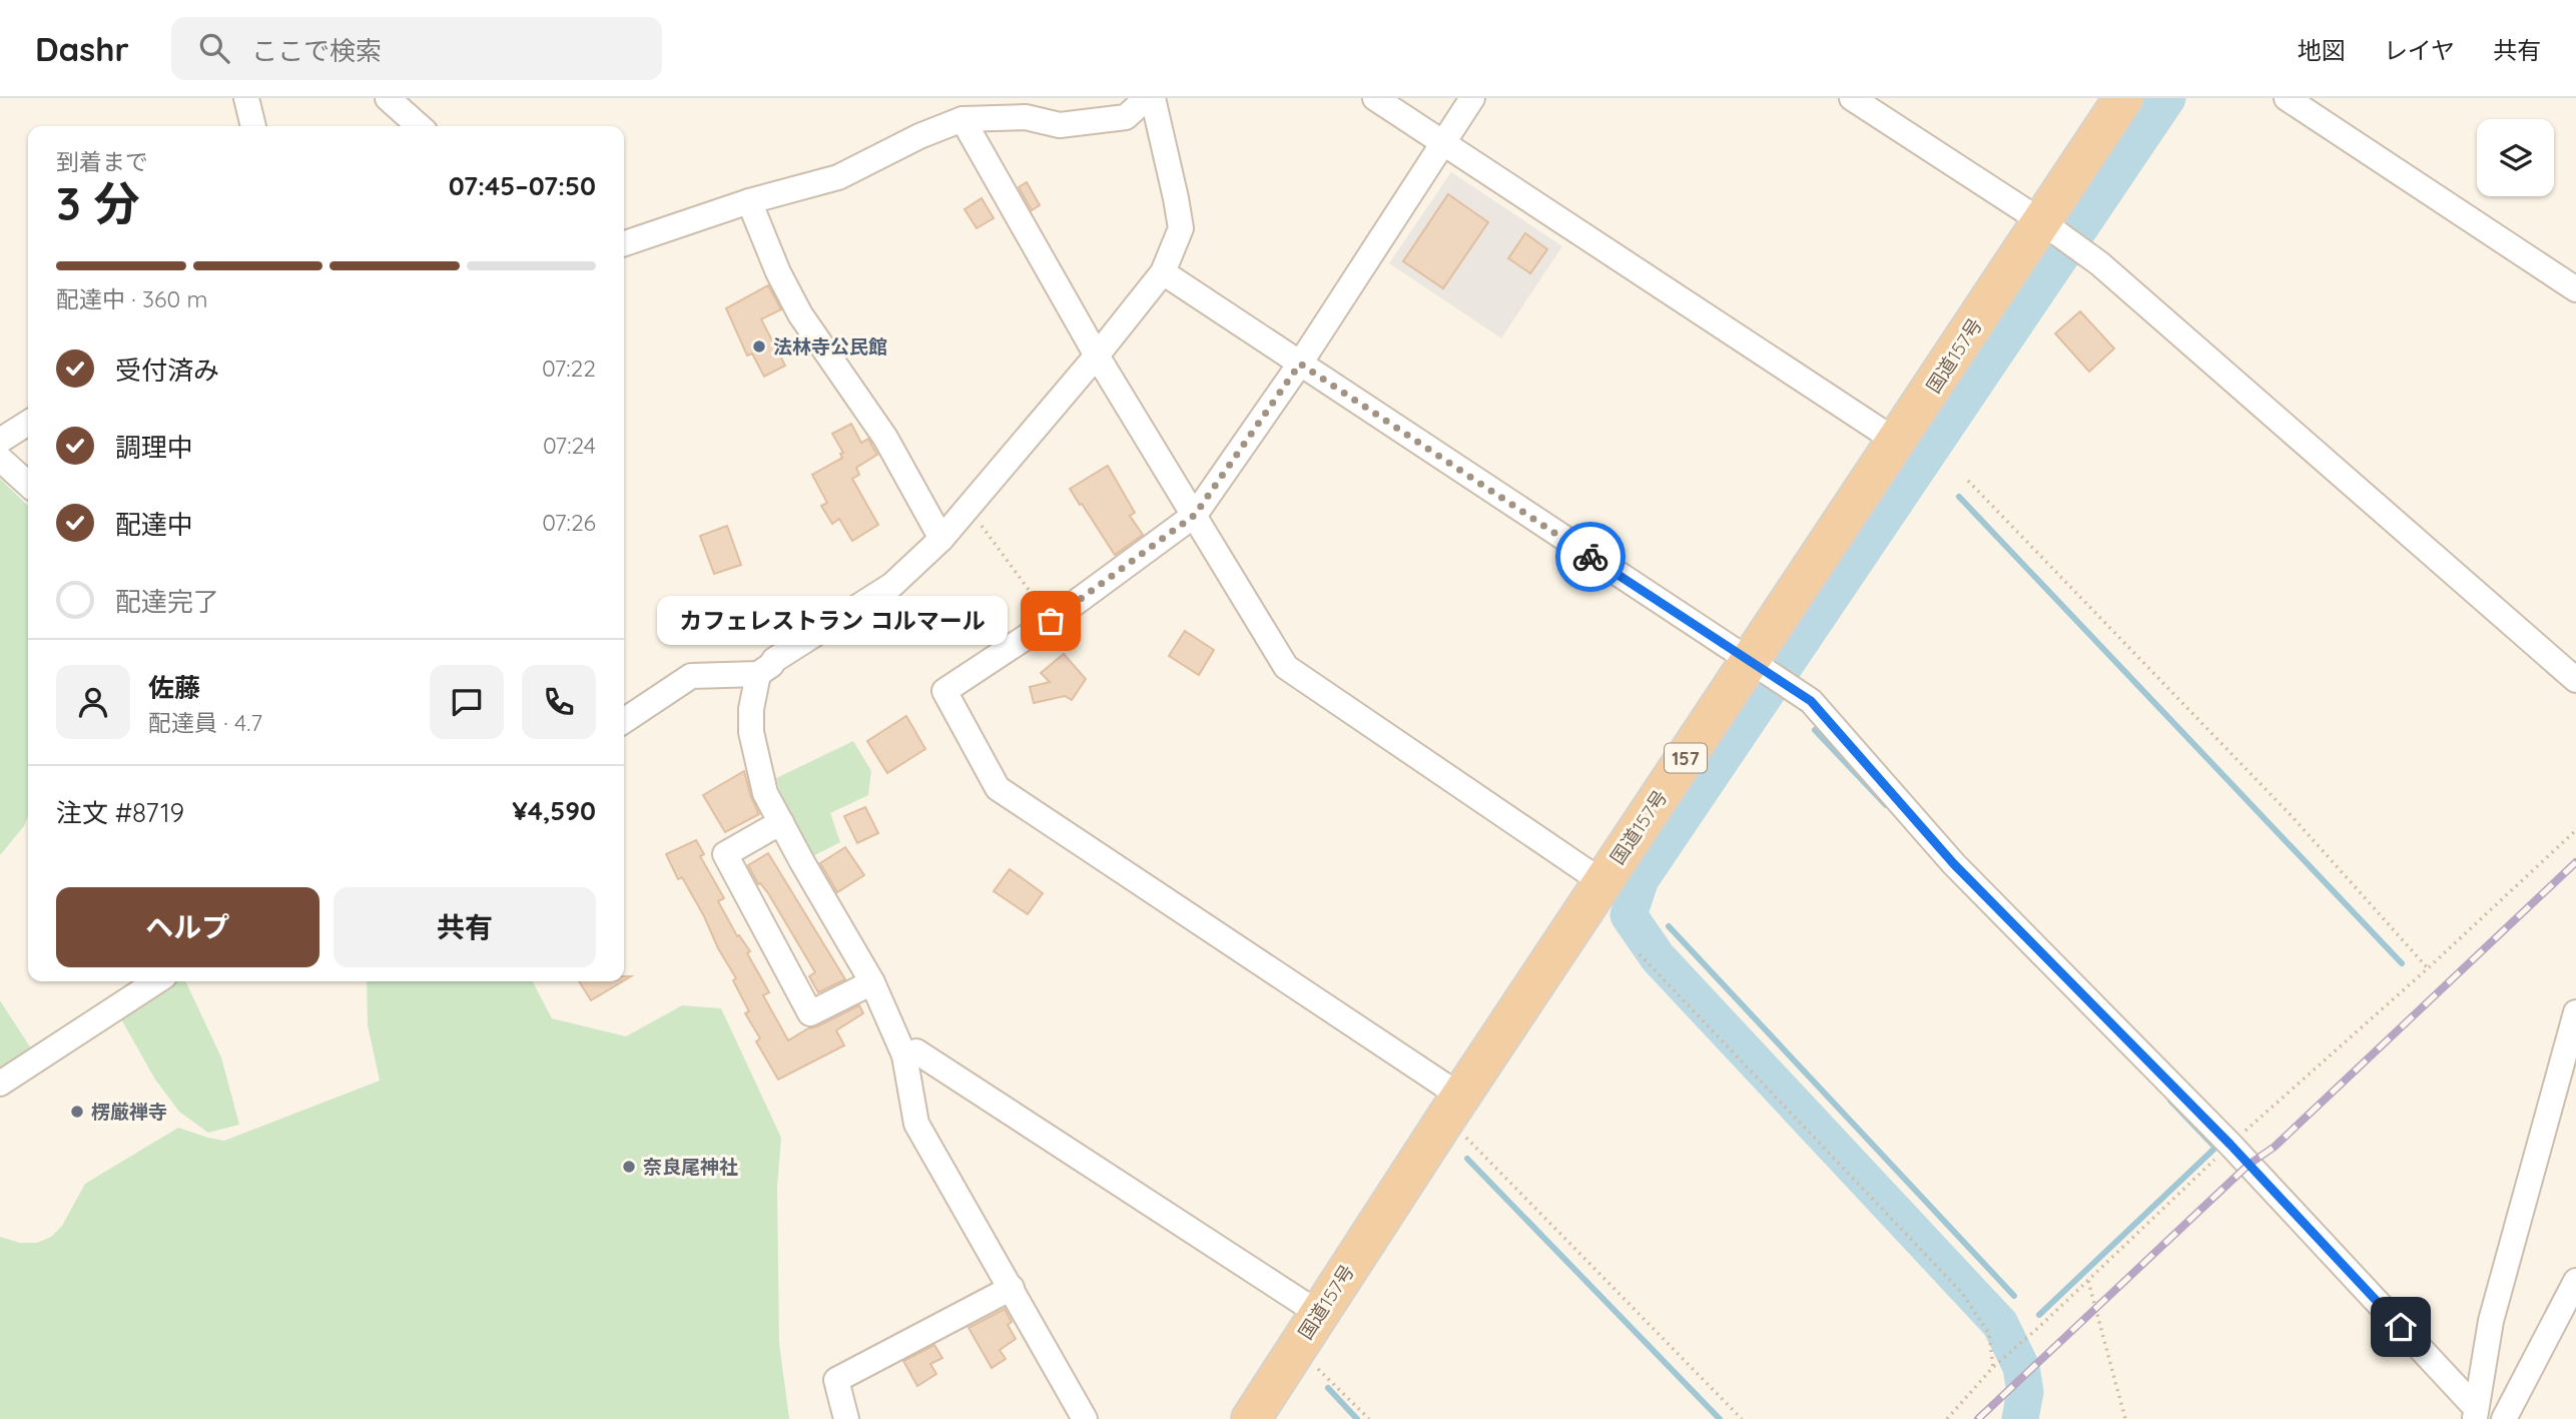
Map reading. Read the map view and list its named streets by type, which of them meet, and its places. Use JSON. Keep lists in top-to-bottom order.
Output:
{
  "streets": {
    "highway": ["国道157号", "157"]
  },
  "places": [
    "法林寺公民館",
    "カフェレストラン コルマール",
    "楞厳禅寺",
    "奈良尾神社"
  ],
  "page": {
    "header": "Dashr",
    "search": "ここで検索",
    "nav": ["地図", "レイヤ", "共有"],
    "heading": ["3 分", "到着まで", "07:45–07:50"],
    "panel": [
      "佐藤",
      "配達員 · 4.7",
      "注文 #8719",
      "¥4,590"
    ],
    "bar": "配達中 · 360 m",
    "list": [
      ["受付済み", "07:22"],
      ["調理中", "07:24"],
      ["配達中", "07:26"],
      "配達完了"
    ],
    "bubble": "カフェレストラン コルマール",
    "buttons": ["ヘルプ", "共有"]
  }
}
